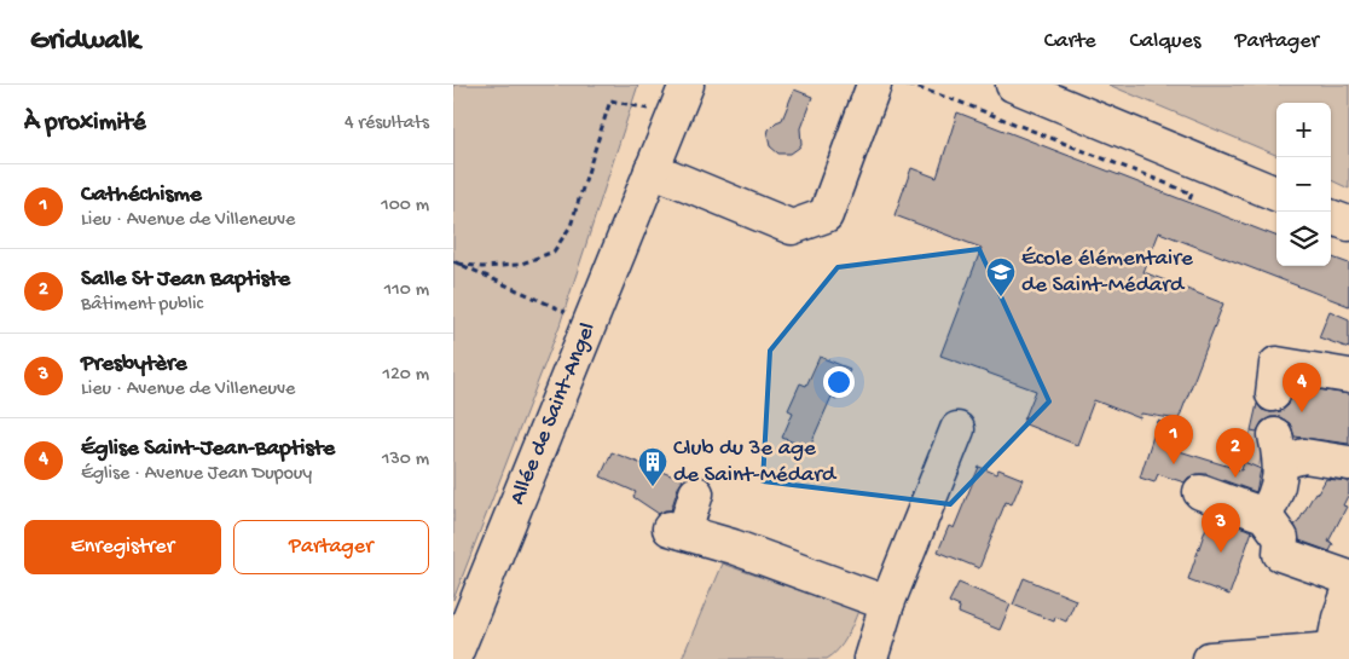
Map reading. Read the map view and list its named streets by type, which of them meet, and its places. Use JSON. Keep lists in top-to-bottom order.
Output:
{
  "streets": {
    "street": ["Allée de Saint-Angel"]
  },
  "places": {
    "school or university": ["École élémentaire de Saint-Médard"],
    "building": ["Club du 3e age de Saint-Médard"]
  },
  "page": {
    "header": "Gridwalk",
    "nav": ["Carte", "Calques", "Partager"],
    "heading": ["À proximité", "4 résultats"],
    "map_buttons": ["+", "−"],
    "list": [
      {
        "mark": "1",
        "name": "Cathéchisme",
        "note": "Lieu · Avenue de Villeneuve",
        "value": "100 m"
      },
      {
        "mark": "2",
        "name": "Salle St Jean Baptiste",
        "note": "Bâtiment public",
        "value": "110 m"
      },
      {
        "mark": "3",
        "name": "Presbytère",
        "note": "Lieu · Avenue de Villeneuve",
        "value": "120 m"
      },
      {
        "mark": "4",
        "name": "Église Saint-Jean-Baptiste",
        "note": "Église · Avenue Jean Dupouy",
        "value": "130 m"
      }
    ],
    "pins": [
      "4",
      "1",
      "2",
      "3"
    ],
    "buttons": ["Enregistrer", "Partager"]
  }
}
